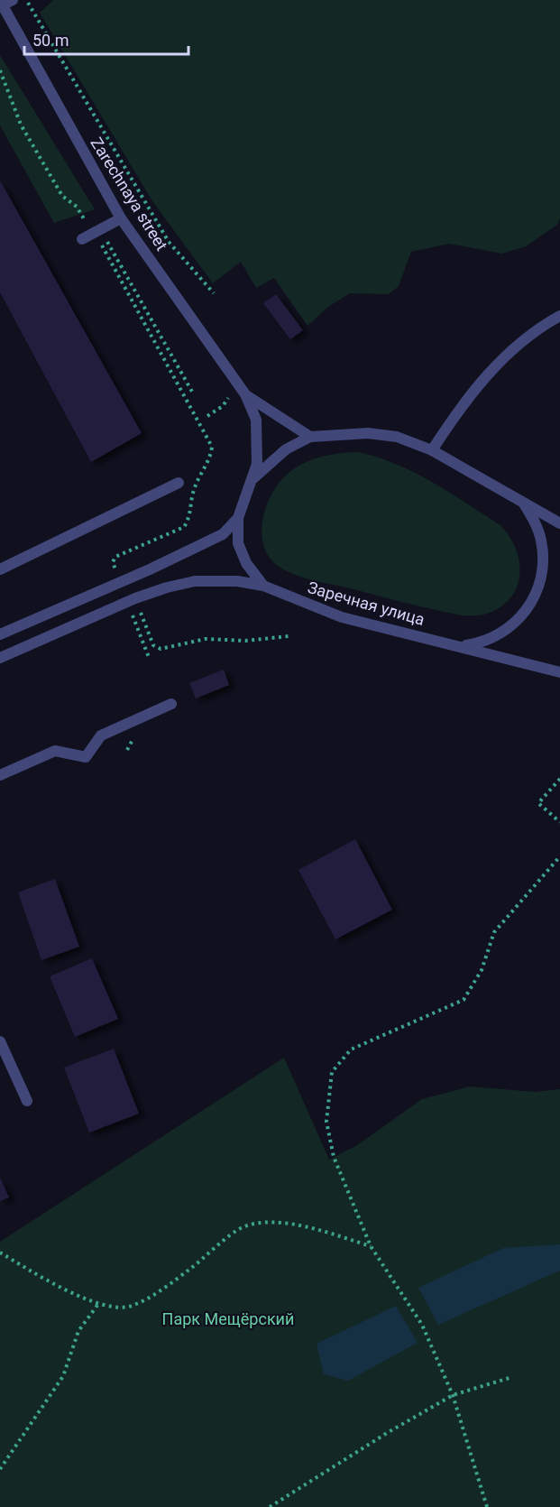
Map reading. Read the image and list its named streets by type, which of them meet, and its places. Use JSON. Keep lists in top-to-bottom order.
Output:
{
  "streets": {
    "street": ["Zarechnaya street", "Заречная улица"]
  },
  "crossings": [
    ["Zarechnaya street", "Заречная улица"]
  ],
  "parks": ["Парк Мещёрский"],
  "scale_bar": "50 m"
}
